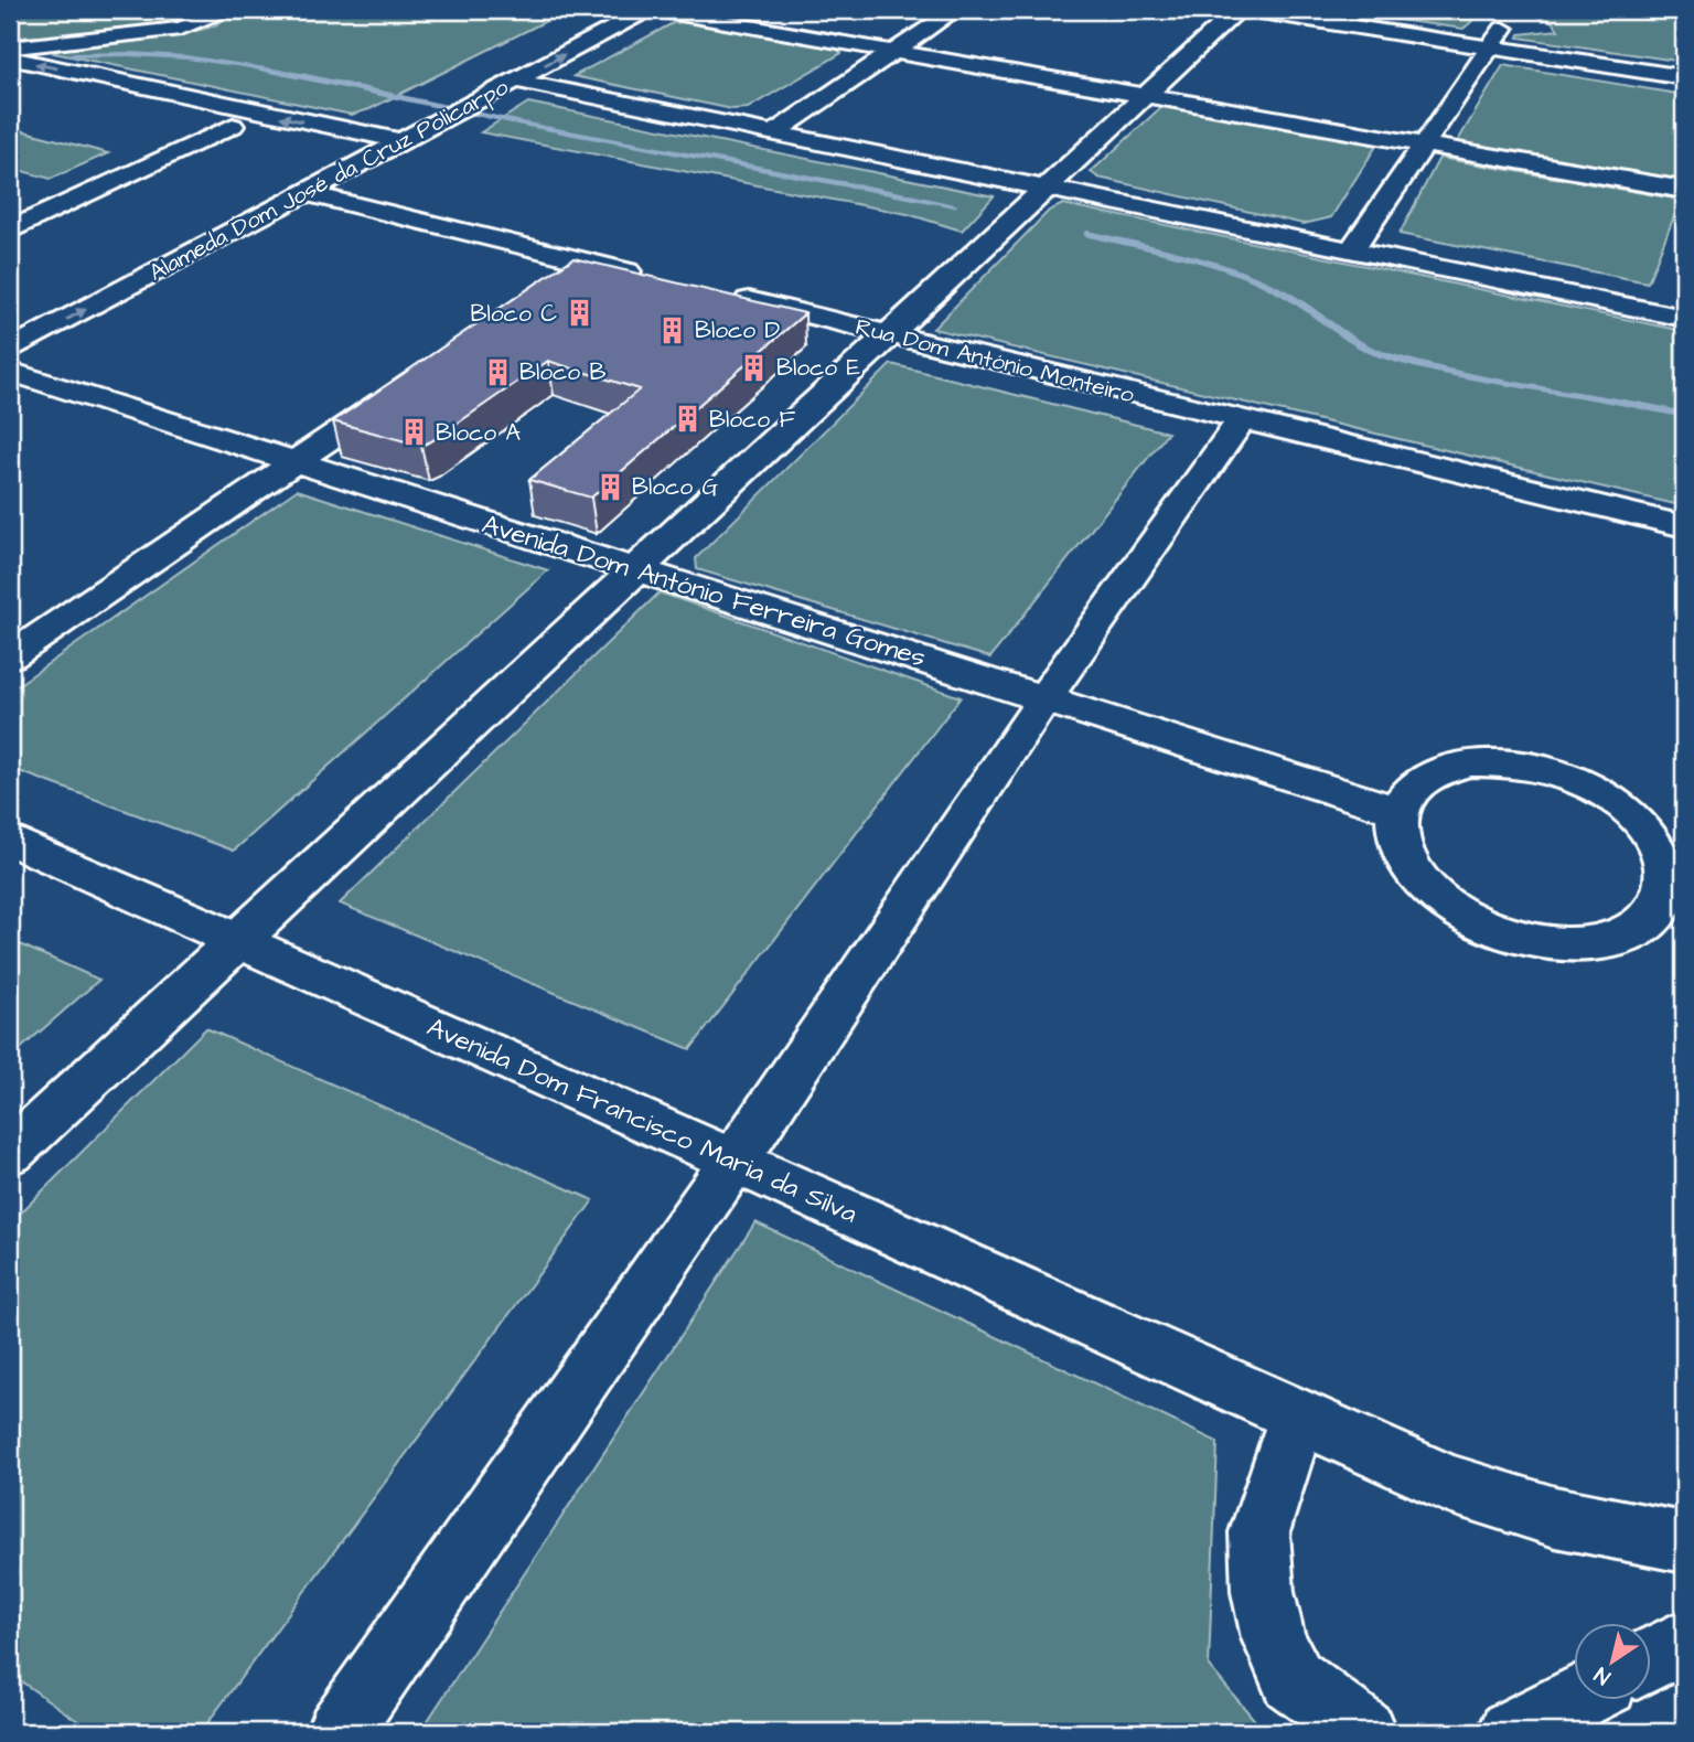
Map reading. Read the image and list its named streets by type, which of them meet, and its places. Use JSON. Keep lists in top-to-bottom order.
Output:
{
  "streets": {
    "street": [
      "Alameda Dom José da Cruz Policarpo",
      "Rua Dom António Monteiro",
      "Avenida Dom António Ferreira Gomes",
      "Avenida Dom Francisco Maria da Silva"
    ]
  },
  "places": {
    "building": [
      "Bloco C",
      "Bloco D",
      "Bloco E",
      "Bloco B",
      "Bloco F",
      "Bloco A",
      "Bloco G"
    ]
  },
  "north": "bottom left"
}
